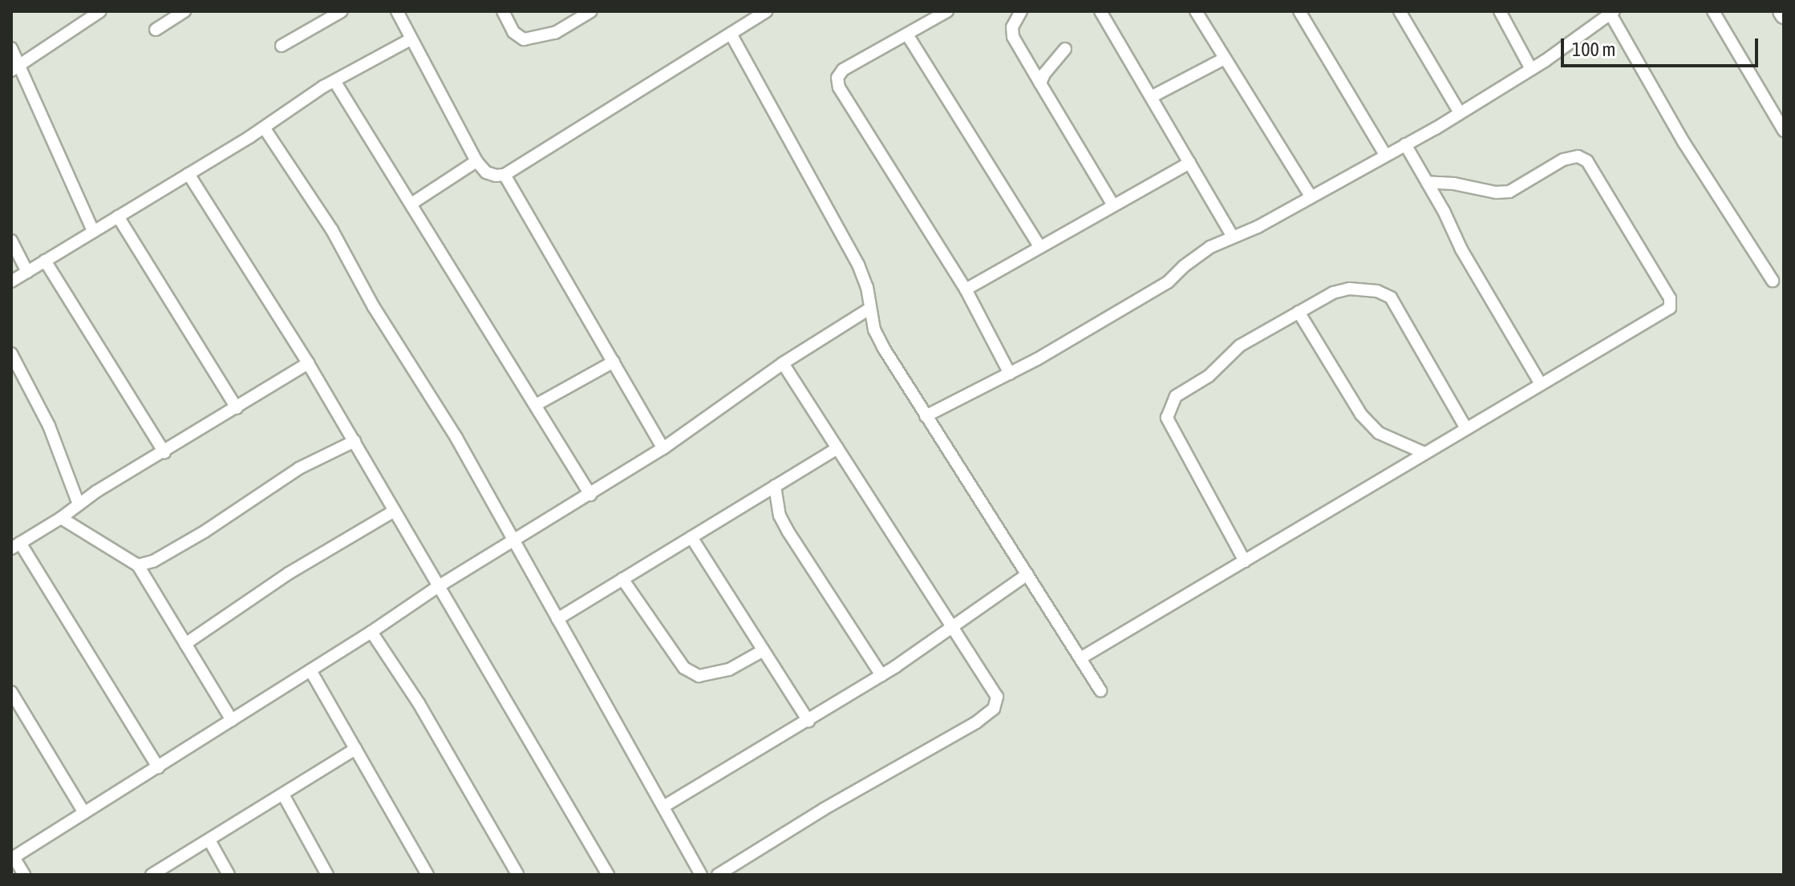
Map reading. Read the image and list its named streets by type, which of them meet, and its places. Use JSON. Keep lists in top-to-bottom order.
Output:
{
  "scale_bar": "100 m"
}
